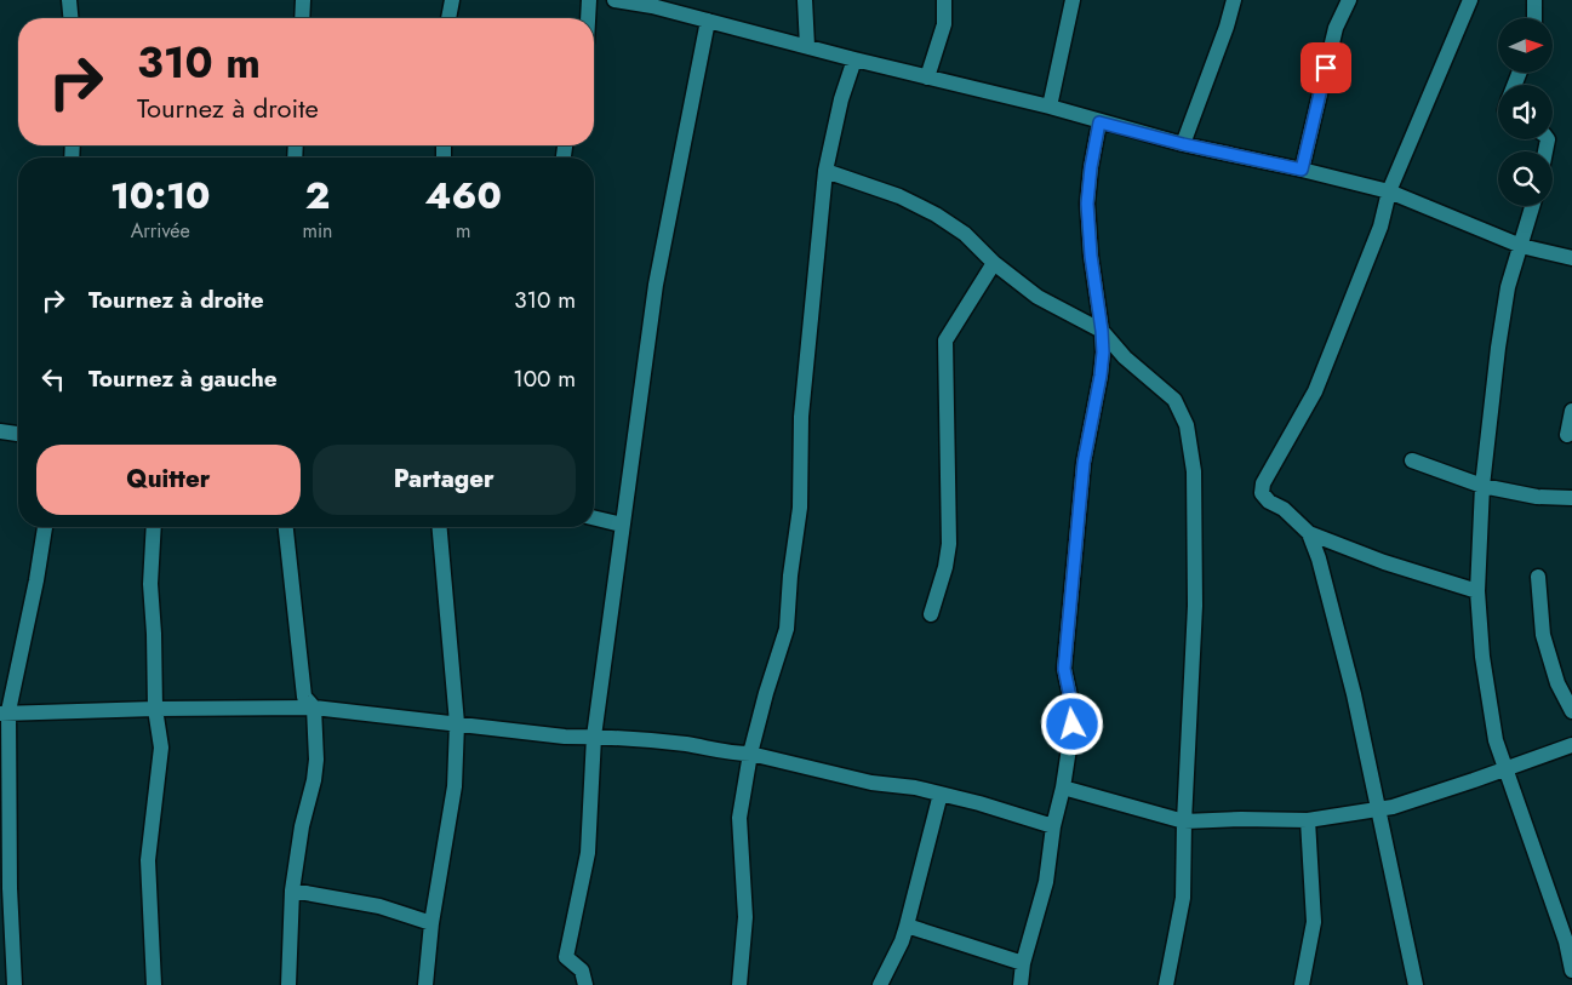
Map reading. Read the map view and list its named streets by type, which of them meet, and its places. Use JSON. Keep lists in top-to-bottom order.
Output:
{
  "north": "right",
  "page": {
    "turn": ["310 m", "Tournez à droite"],
    "eta": [
      "10:10",
      "Arrivée",
      "2",
      "min",
      "460",
      "m"
    ],
    "list": [
      {
        "name": "Tournez à droite",
        "value": "310 m"
      },
      {
        "name": "Tournez à gauche",
        "value": "100 m"
      }
    ],
    "buttons": ["Quitter", "Partager"]
  }
}
